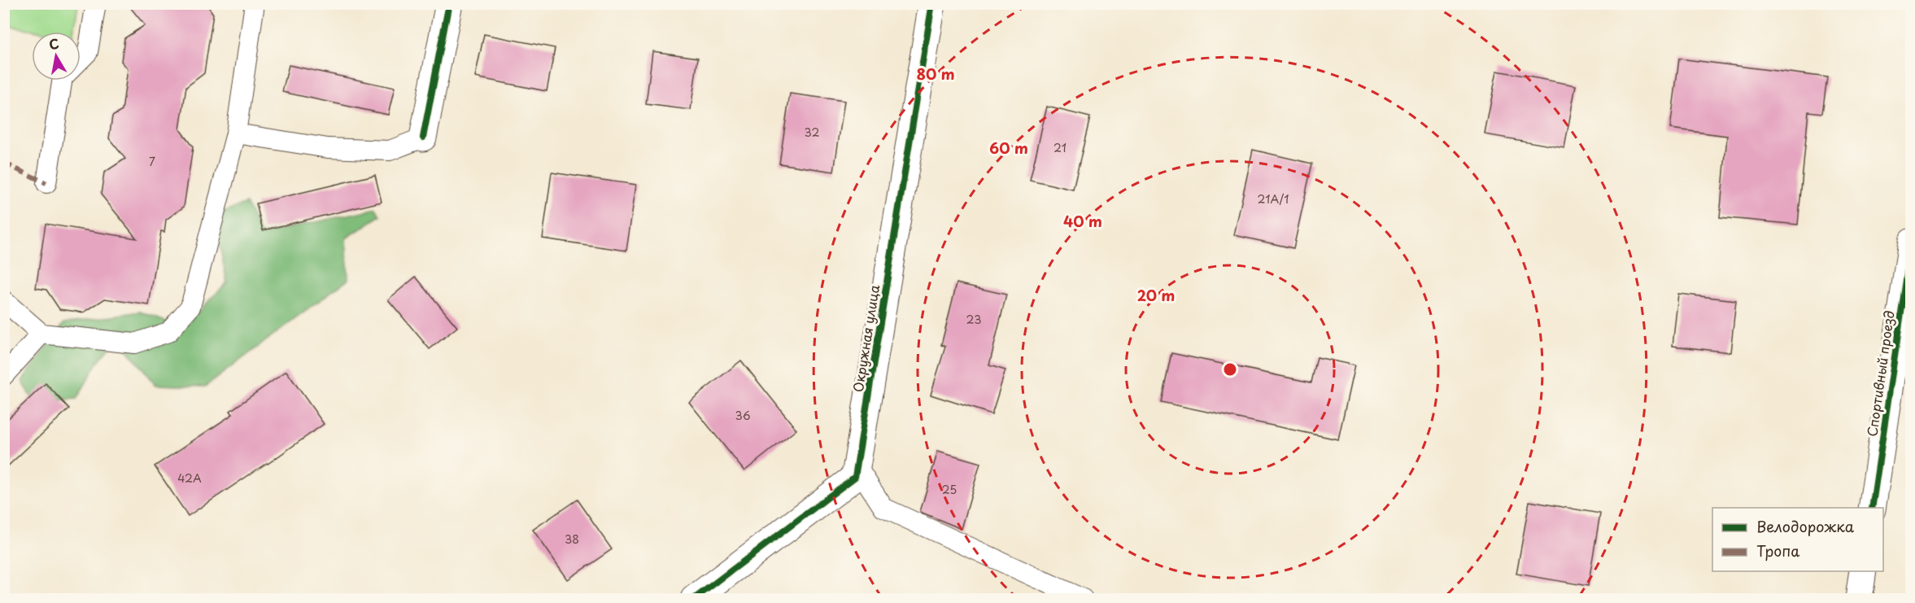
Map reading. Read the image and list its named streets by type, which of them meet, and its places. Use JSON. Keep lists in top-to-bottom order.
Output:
{
  "streets": {
    "street": ["Окружная улица", "Спортивный проезд"]
  },
  "house_numbers": [
    "32",
    "21",
    "7",
    "21А/1",
    "23",
    "36",
    "42А",
    "25",
    "38"
  ],
  "legend": ["Велодорожка", "Тропа"],
  "north": "top",
  "rings": [
    "80 m",
    "60 m",
    "40 m",
    "20 m"
  ]
}
